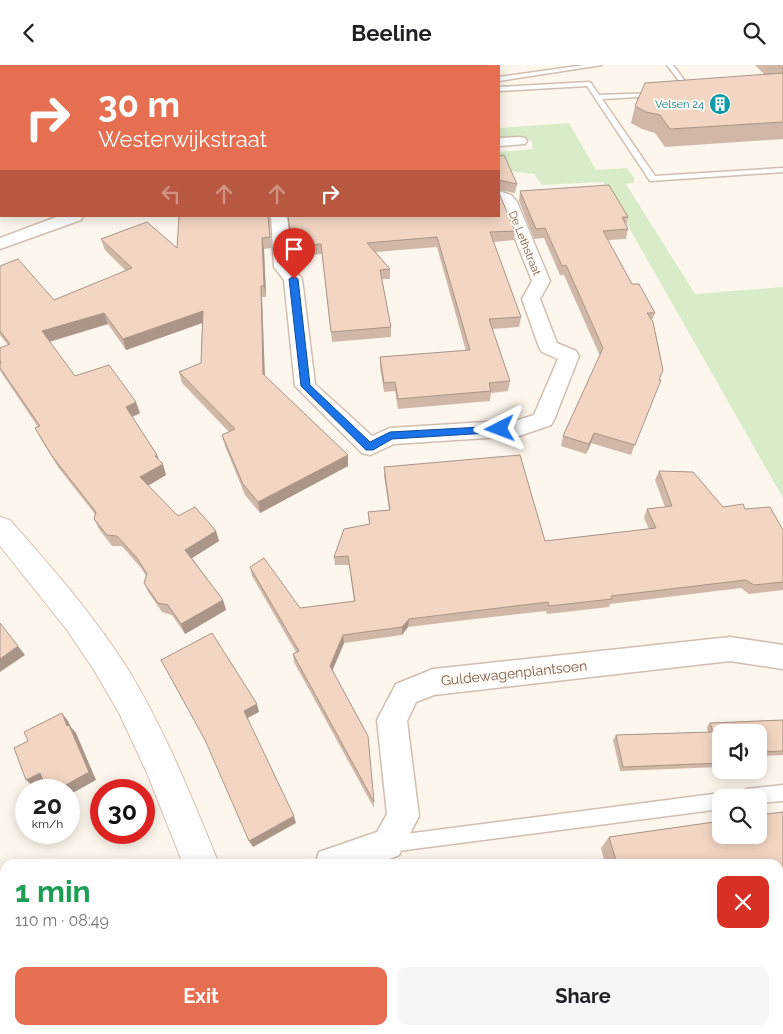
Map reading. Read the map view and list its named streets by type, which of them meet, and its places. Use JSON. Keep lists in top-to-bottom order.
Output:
{
  "streets": {
    "street": ["De Lethstraat", "Guldewagenplantsoen"]
  },
  "places": {
    "building": ["Velsen 24"]
  },
  "page": {
    "header": "Beeline",
    "turn": ["30 m", "Westerwijkstraat"],
    "speed": "20 km/h",
    "limit": "30",
    "heading": ["1 min", "110 m · 08:49"],
    "buttons": ["Exit", "Share"]
  }
}
